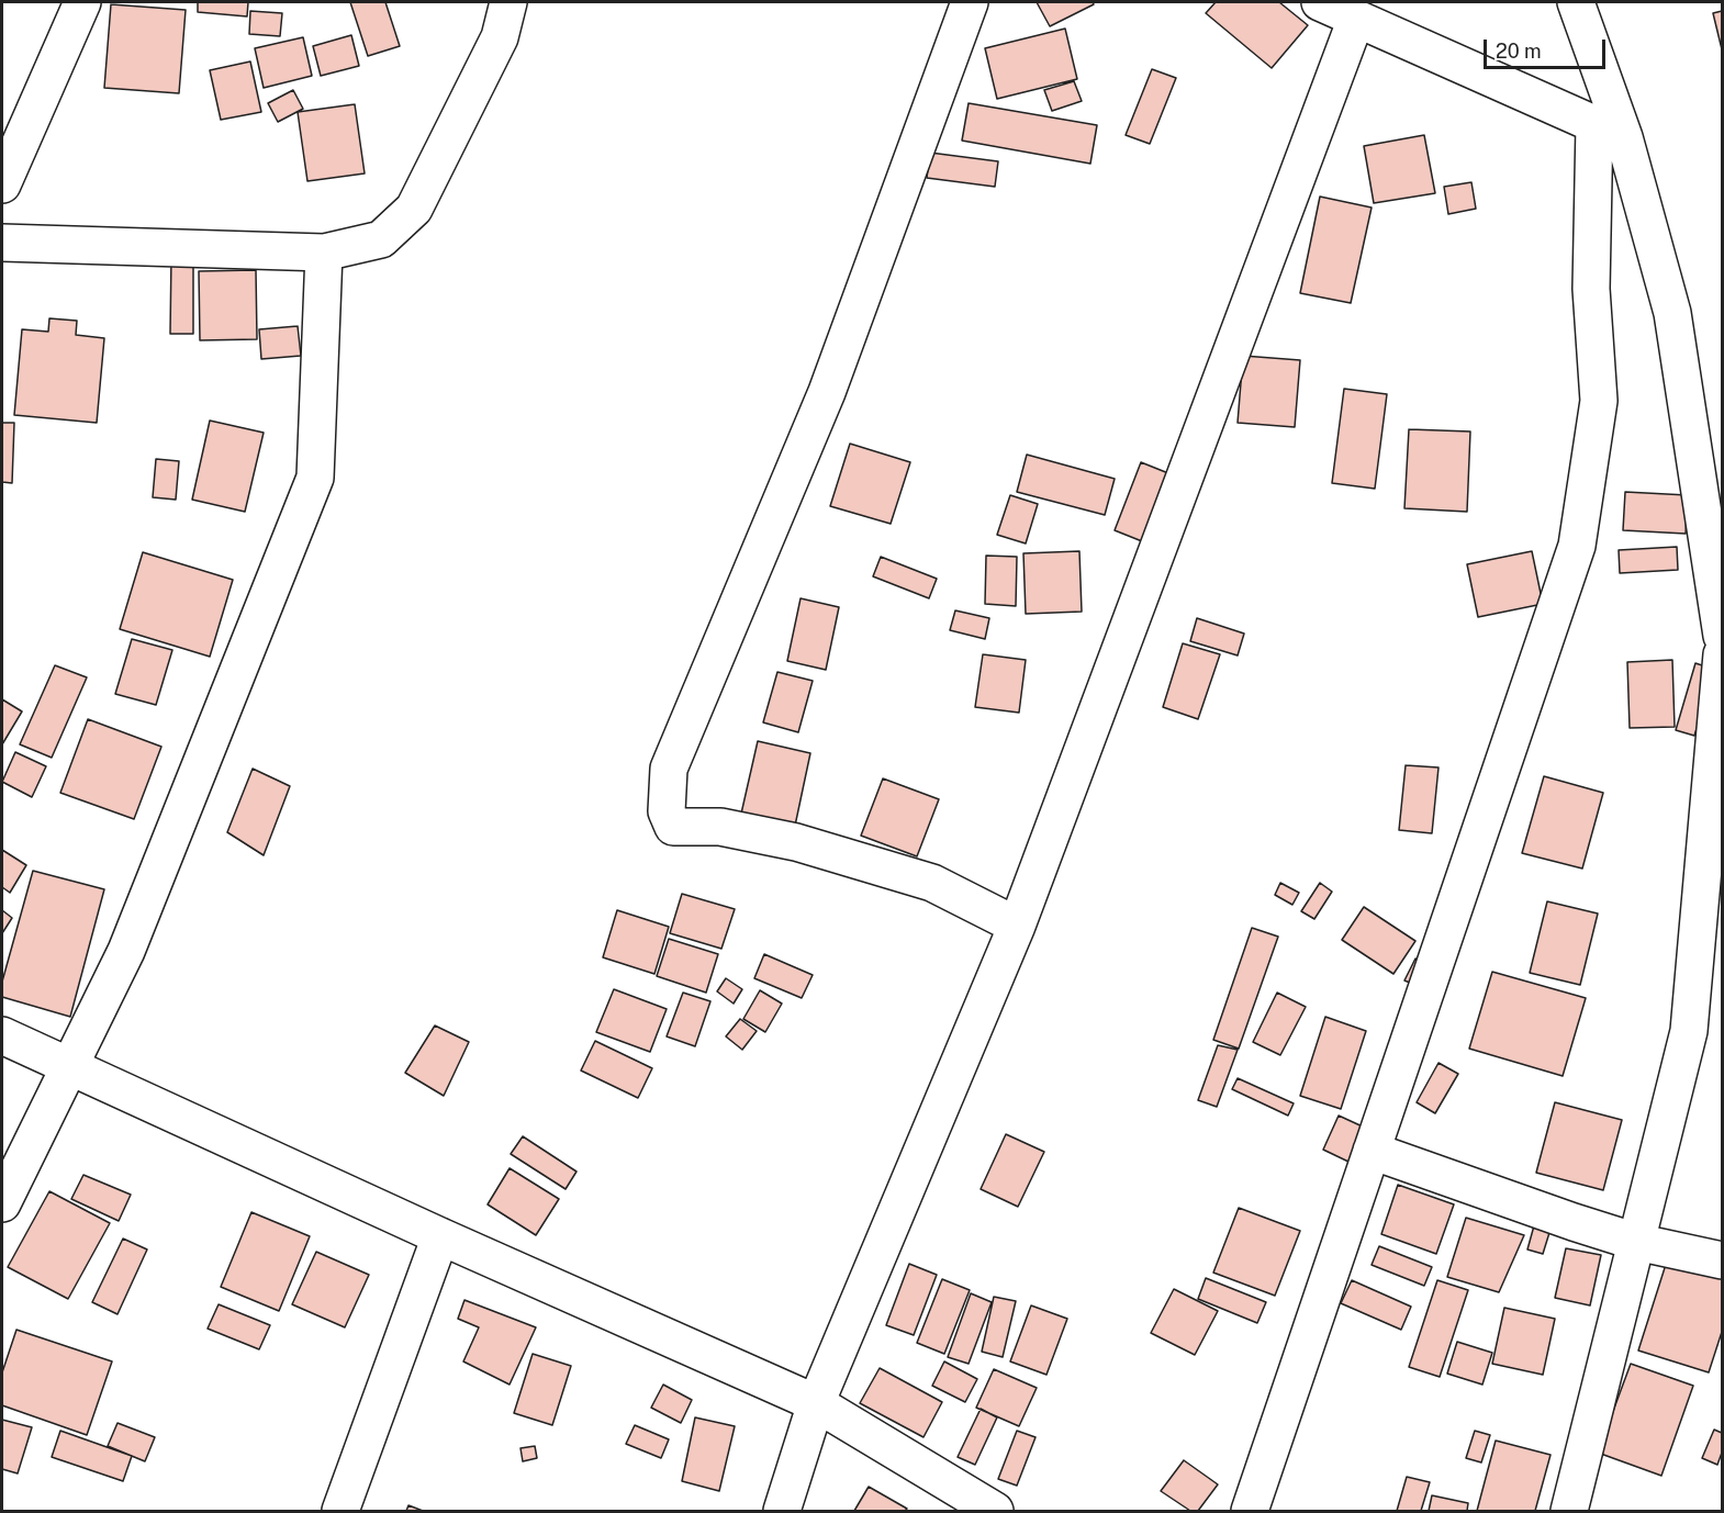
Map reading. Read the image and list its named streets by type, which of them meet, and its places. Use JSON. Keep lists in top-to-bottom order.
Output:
{
  "scale_bar": "20 m"
}
